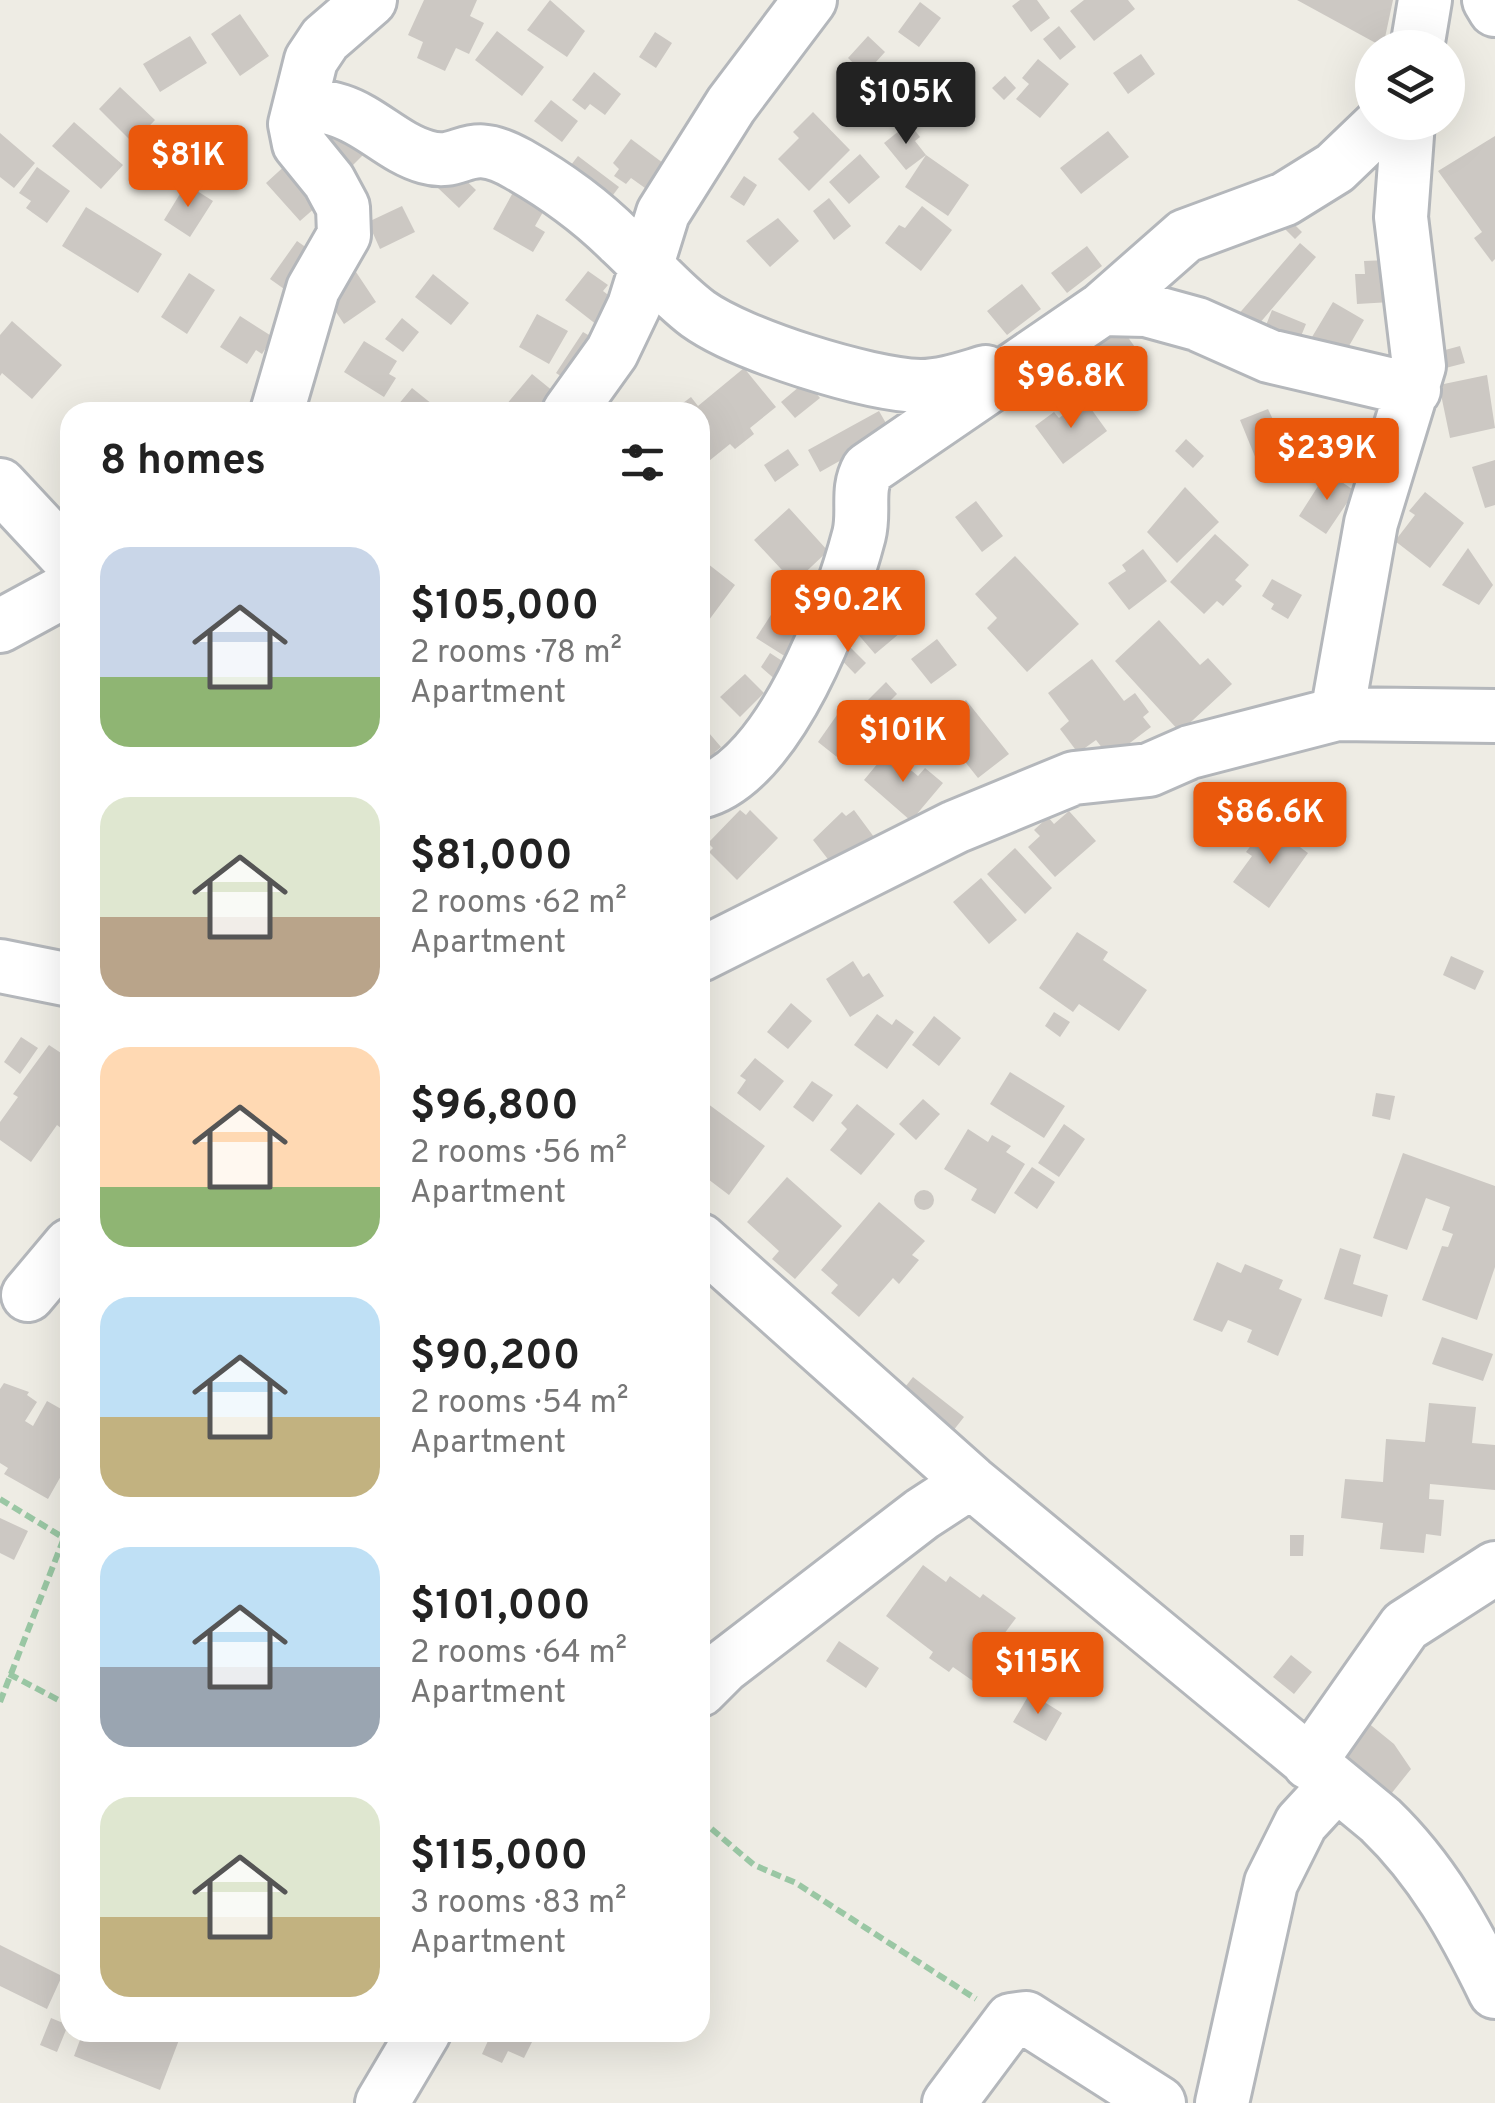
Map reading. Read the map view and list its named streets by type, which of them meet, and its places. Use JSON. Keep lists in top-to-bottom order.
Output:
{
  "page": {
    "price": [
      "$105K",
      "$81K",
      "$96.8K",
      "$239K",
      "$90.2K",
      "$101K",
      "$86.6K",
      "$115K"
    ],
    "heading": "8 homes",
    "list": [
      {
        "name": "$105,000",
        "note": "2 rooms · 78 m² · Apartment"
      },
      {
        "name": "$81,000",
        "note": "2 rooms · 62 m² · Apartment"
      },
      {
        "name": "$96,800",
        "note": "2 rooms · 56 m² · Apartment"
      },
      {
        "name": "$90,200",
        "note": "2 rooms · 54 m² · Apartment"
      },
      {
        "name": "$101,000",
        "note": "2 rooms · 64 m² · Apartment"
      },
      {
        "name": "$115,000",
        "note": "3 rooms · 83 m² · Apartment"
      }
    ]
  }
}
